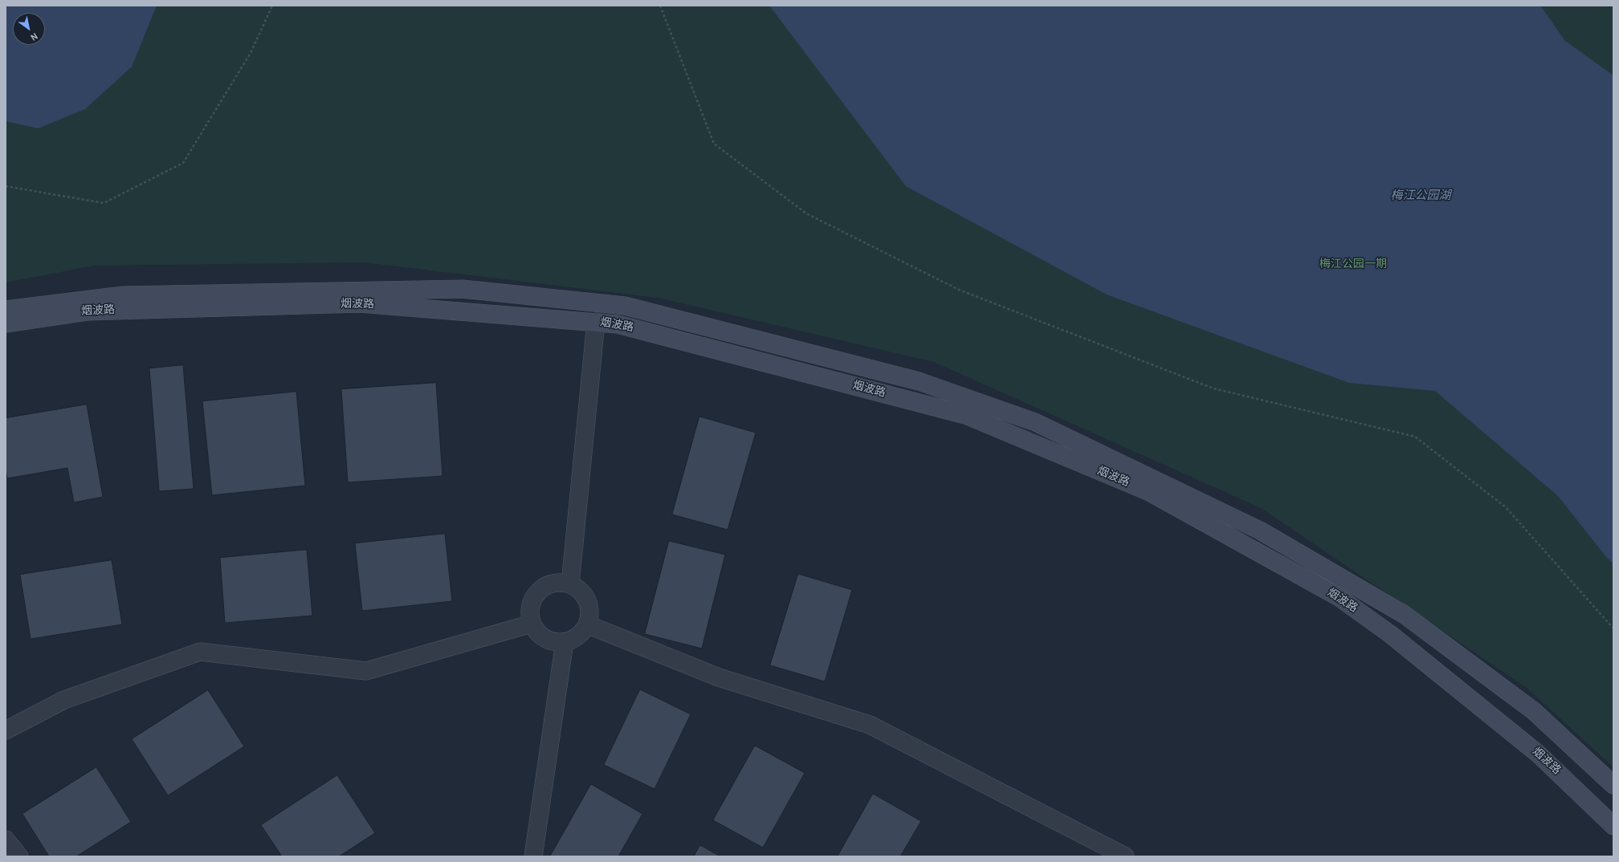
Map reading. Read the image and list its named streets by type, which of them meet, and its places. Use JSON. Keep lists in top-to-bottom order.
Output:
{
  "streets": {
    "main road": ["烟波路"]
  },
  "water": ["梅江公园湖"],
  "parks": ["梅江公园一期"],
  "north": "bottom right"
}
